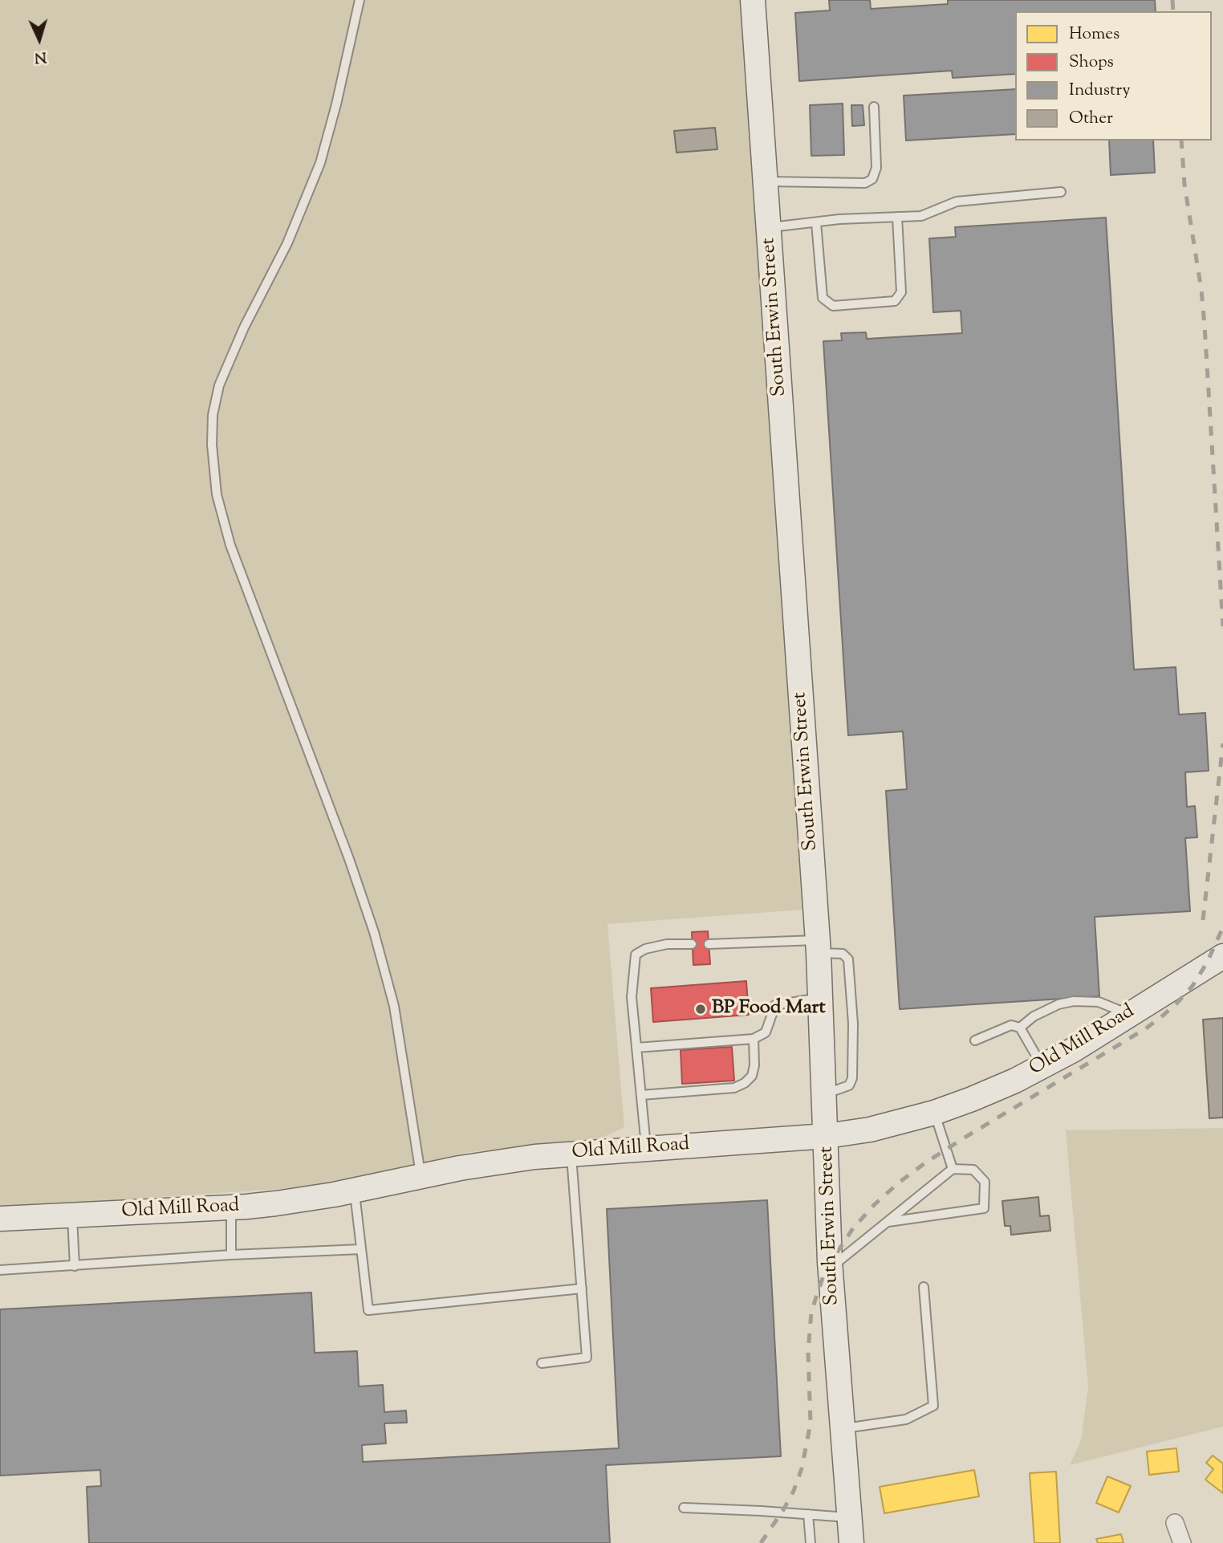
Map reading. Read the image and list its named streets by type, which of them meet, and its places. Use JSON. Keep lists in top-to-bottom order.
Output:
{
  "streets": {
    "street": ["South Erwin Street", "Old Mill Road"]
  },
  "crossings": [
    ["South Erwin Street", "Old Mill Road"]
  ],
  "places": ["BP Food Mart"],
  "legend": [
    "Homes",
    "Shops",
    "Industry",
    "Other"
  ],
  "north": "bottom"
}
